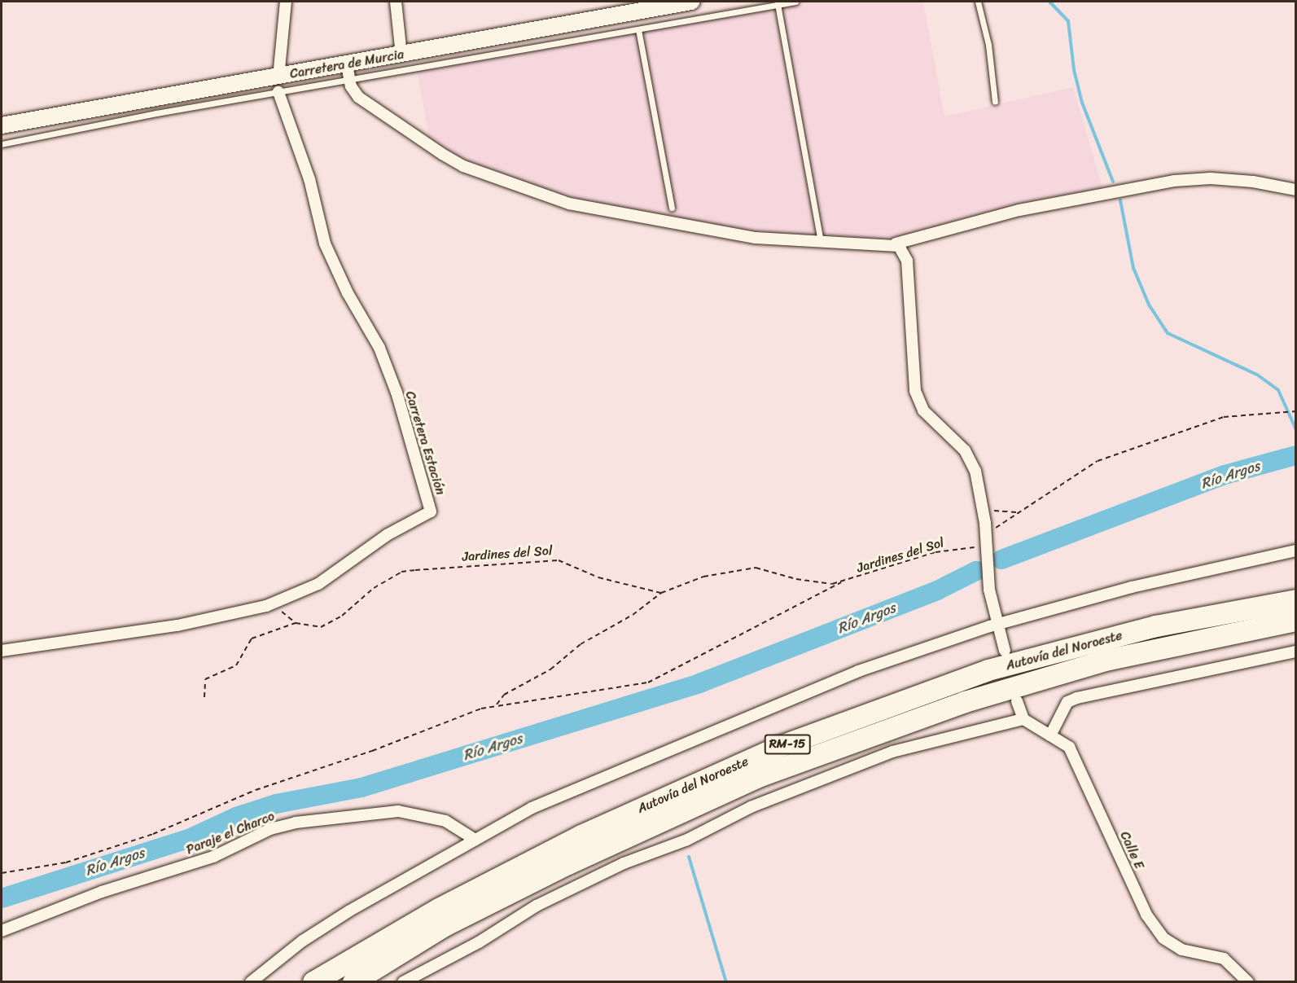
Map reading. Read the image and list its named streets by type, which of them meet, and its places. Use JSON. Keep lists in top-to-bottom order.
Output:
{
  "streets": {
    "highway": ["Autovía del Noroeste", "RM-15"],
    "main road": ["Carretera de Murcia"],
    "street": ["Carretera Estación", "Paraje el Charco", "Calle E"],
    "path": ["Jardines del Sol"]
  },
  "crossings": [
    ["Carretera de Murcia", "Carretera Estación"]
  ],
  "water": ["Río Argos"]
}
